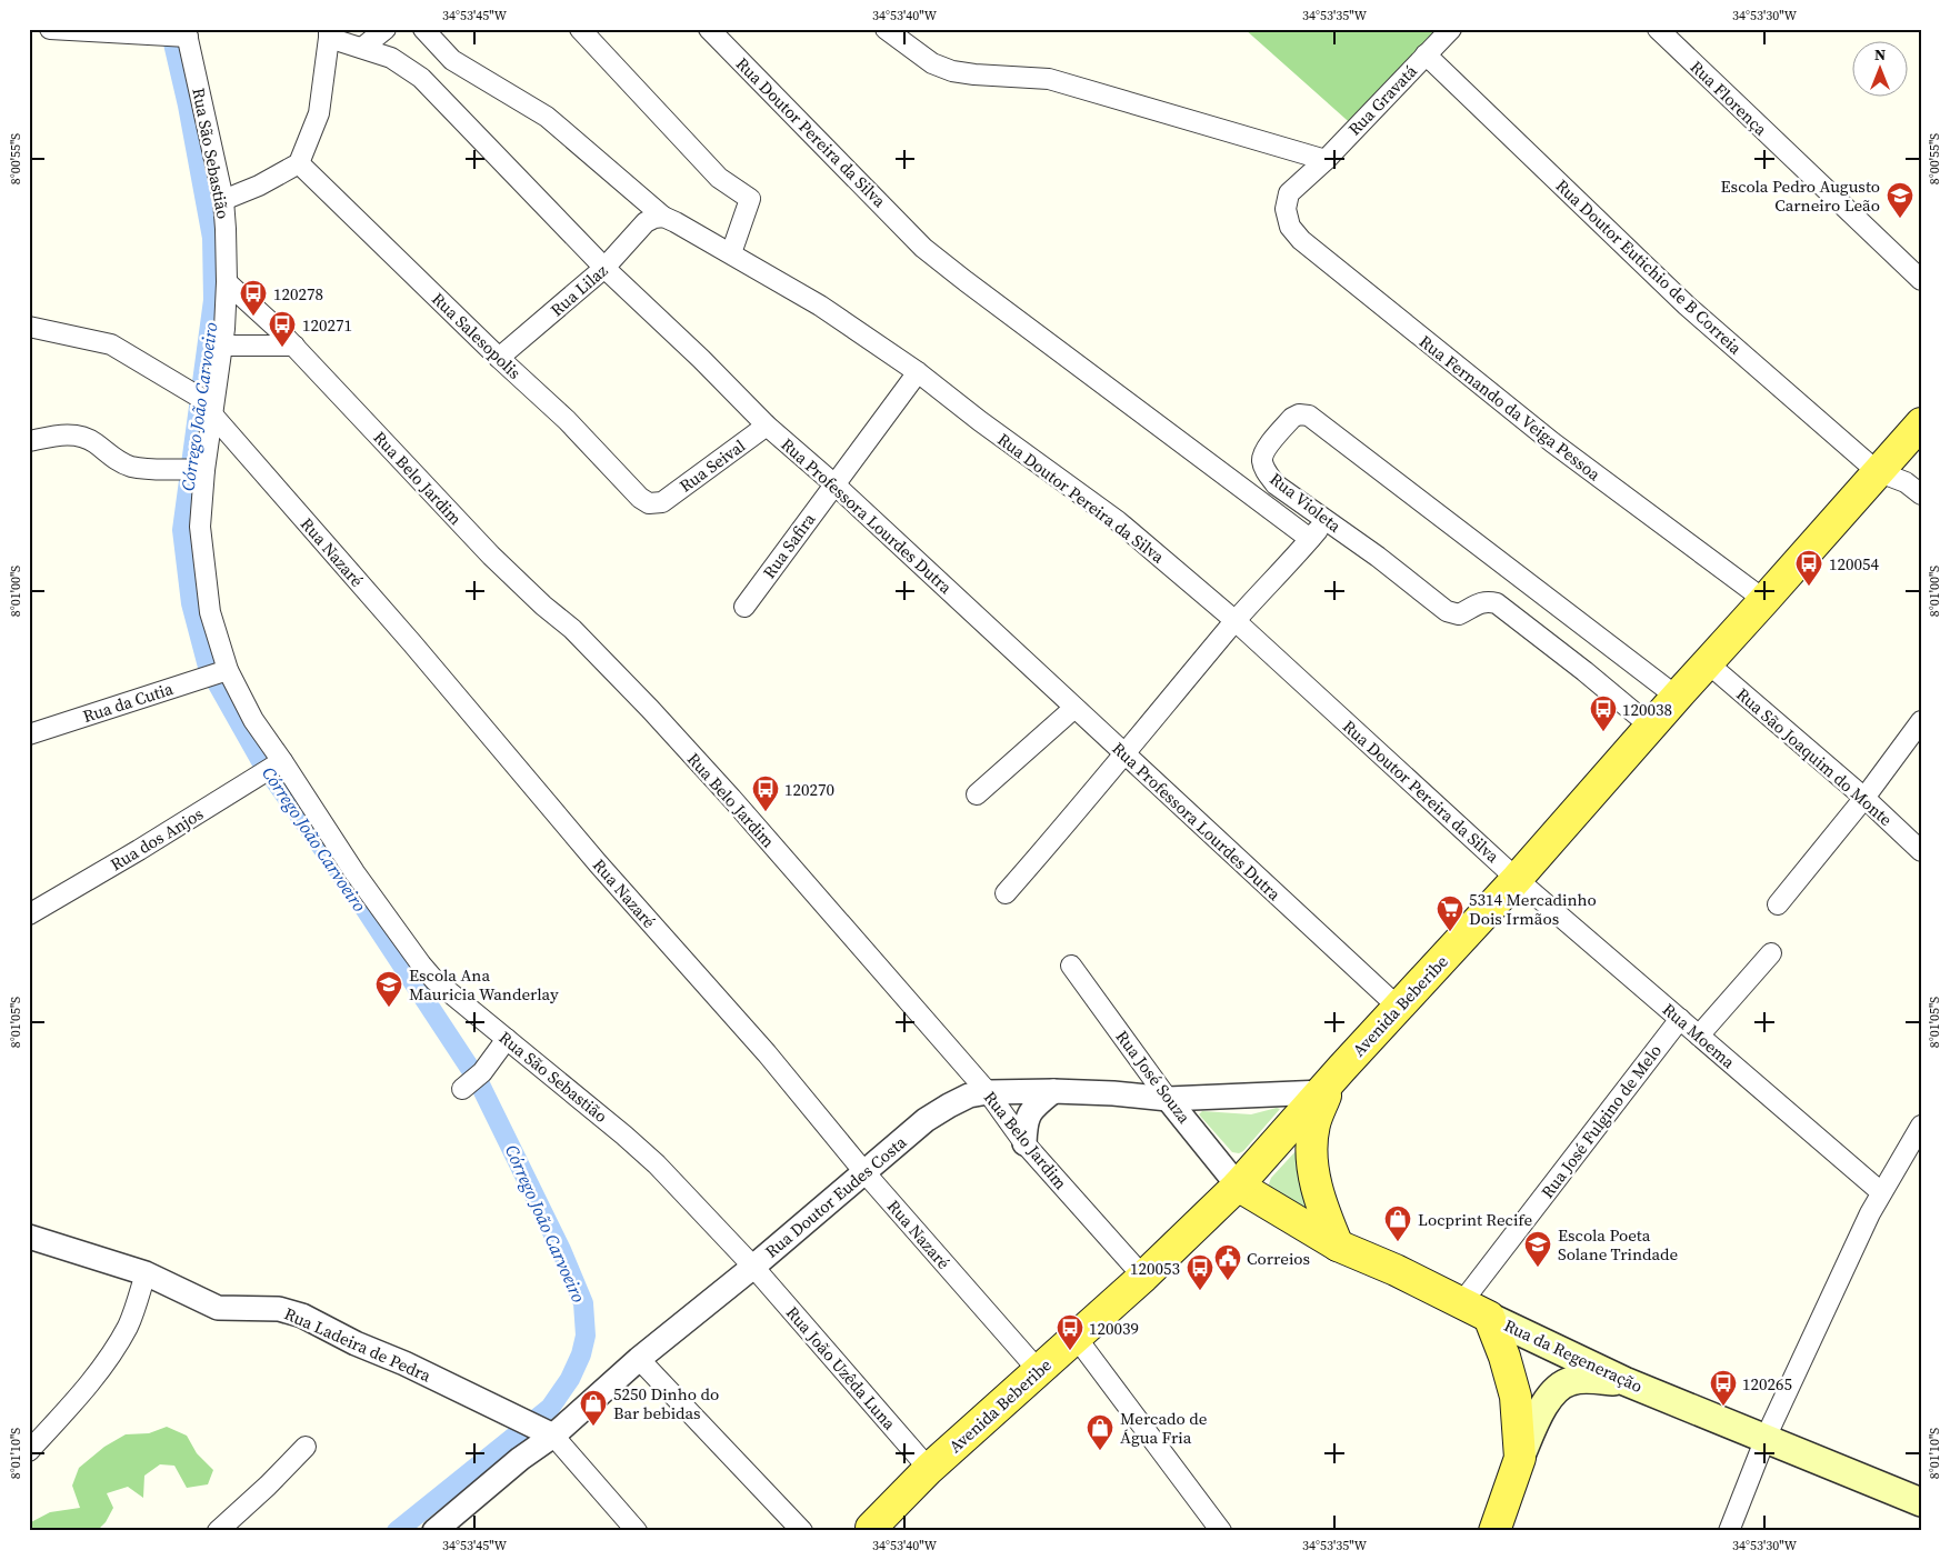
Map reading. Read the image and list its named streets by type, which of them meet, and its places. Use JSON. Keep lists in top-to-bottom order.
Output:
{
  "streets": {
    "main road": ["Avenida Beberibe", "Rua da Regeneração"],
    "street": [
      "Rua Florença",
      "Rua Gravatá",
      "Rua Doutor Pereira da Silva",
      "Rua São Sebastião",
      "Rua Doutor Eutichio de B Correia",
      "Rua Lilaz",
      "Rua Salesopolis",
      "Rua Fernando da Veiga Pessoa",
      "Rua Seival",
      "Rua Belo Jardim",
      "Rua Violeta",
      "Rua Professora Lourdes Dutra",
      "Rua Safira",
      "Rua Nazaré",
      "Rua da Cutia",
      "Rua São Joaquim do Monte",
      "Rua dos Anjos",
      "Rua Moema",
      "Rua José Souza",
      "Rua José Fulgino de Melo",
      "Rua Doutor Eudes Costa",
      "Rua Ladeira de Pedra",
      "Rua João Uzêda Luna"
    ]
  },
  "crossings": [
    ["Rua Gravatá", "Rua Doutor Eutichio de B Correia"],
    ["Rua Gravatá", "Rua Fernando da Veiga Pessoa"],
    ["Rua Doutor Pereira da Silva", "Rua Lilaz"],
    ["Rua Doutor Pereira da Silva", "Rua Violeta"],
    ["Rua Doutor Pereira da Silva", "Avenida Beberibe"],
    ["Rua Doutor Pereira da Silva", "Rua Moema"],
    ["Rua São Sebastião", "Rua Belo Jardim"],
    ["Rua São Sebastião", "Rua Nazaré"],
    ["Rua São Sebastião", "Rua da Cutia"],
    ["Rua São Sebastião", "Rua dos Anjos"],
    ["Rua São Sebastião", "Rua Doutor Eudes Costa"],
    ["Rua São Sebastião", "Rua João Uzêda Luna"],
    ["Rua Doutor Eutichio de B Correia", "Avenida Beberibe"],
    ["Rua Lilaz", "Rua Salesopolis"],
    ["Rua Lilaz", "Rua Professora Lourdes Dutra"],
    ["Rua Salesopolis", "Rua Seival"],
    ["Rua Fernando da Veiga Pessoa", "Avenida Beberibe"],
    ["Rua Seival", "Rua Professora Lourdes Dutra"],
    ["Rua Belo Jardim", "Avenida Beberibe"],
    ["Rua Belo Jardim", "Rua Doutor Eudes Costa"],
    ["Rua Violeta", "Rua Professora Lourdes Dutra"],
    ["Rua Violeta", "Avenida Beberibe"],
    ["Rua Professora Lourdes Dutra", "Rua Safira"],
    ["Rua Professora Lourdes Dutra", "Avenida Beberibe"],
    ["Rua Nazaré", "Avenida Beberibe"],
    ["Rua Nazaré", "Rua Doutor Eudes Costa"],
    ["Rua São Joaquim do Monte", "Avenida Beberibe"],
    ["Avenida Beberibe", "Rua Moema"],
    ["Avenida Beberibe", "Rua José Souza"],
    ["Avenida Beberibe", "Rua Doutor Eudes Costa"],
    ["Avenida Beberibe", "Rua da Regeneração"],
    ["Avenida Beberibe", "Rua João Uzêda Luna"],
    ["Rua Moema", "Rua José Fulgino de Melo"],
    ["Rua José Souza", "Rua Doutor Eudes Costa"],
    ["Rua José Souza", "Rua da Regeneração"],
    ["Rua José Fulgino de Melo", "Rua da Regeneração"],
    ["Rua Doutor Eudes Costa", "Rua Ladeira de Pedra"],
    ["Rua Doutor Eudes Costa", "Rua João Uzêda Luna"]
  ],
  "water": ["Córrego João Carvoeiro"],
  "places": {
    "school or university": ["Escola Pedro Augusto Carneiro Leão", "Escola Ana Mauricia Wanderlay", "Escola Poeta Solane Trindade"],
    "bus stop": [
      "120278",
      "120271",
      "120054",
      "120038",
      "120270",
      "120053",
      "120039",
      "120265"
    ],
    "supermarket": ["5314 Mercadinho Dois Irmãos"],
    "shop": ["Locprint Recife", "5250 Dinho do Bar bebidas", "Mercado de Água Fria"],
    "public building": ["Correios"]
  },
  "north": "top",
  "coordinates": [
    "34°53'45\"W",
    "34°53'40\"W",
    "34°53'35\"W",
    "34°53'30\"W",
    "8°00'55\"S",
    "8°01'00\"S",
    "8°01'05\"S",
    "8°01'10\"S"
  ]
}
